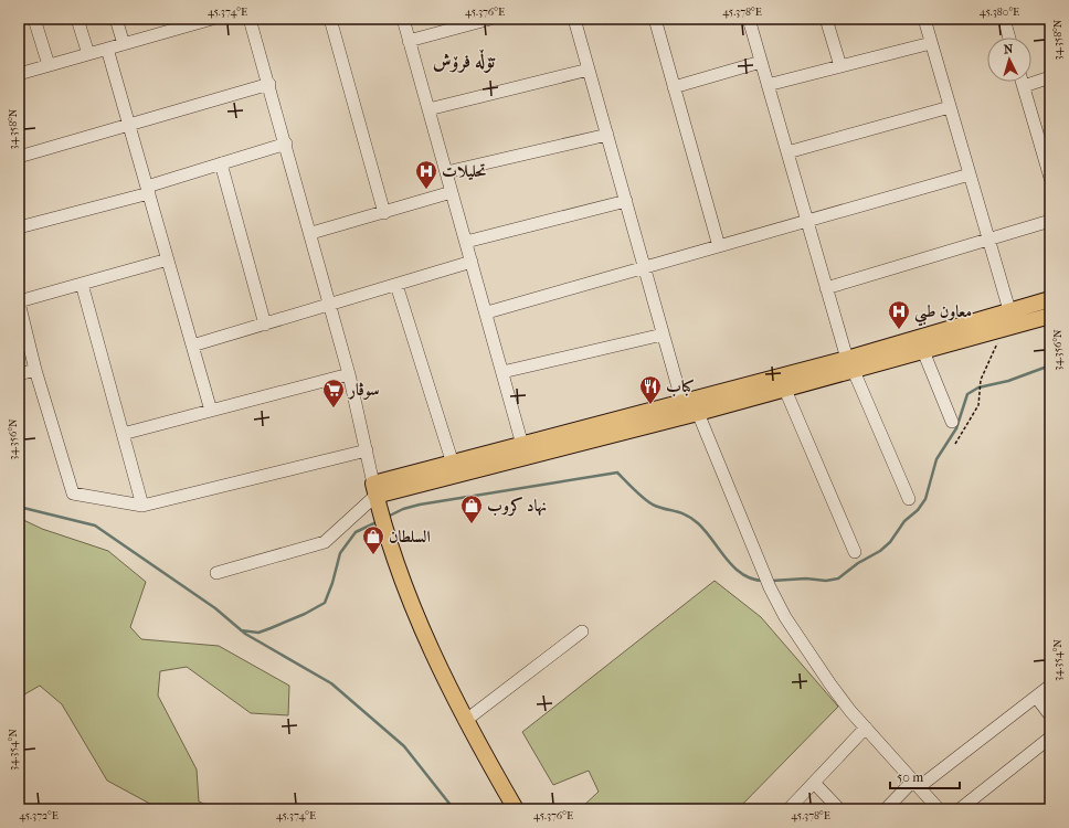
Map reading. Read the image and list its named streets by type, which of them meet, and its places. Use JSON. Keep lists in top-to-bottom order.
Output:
{
  "districts": ["تۆڵە فرۆش"],
  "places": {
    "hospital": ["تحلیلات", "معاون طبي"],
    "restaurant": ["كباب"],
    "supermarket": ["سوڤار"],
    "shop": ["نهاد كروب", "السلطان"]
  },
  "scale_bar": "50 m",
  "north": "top",
  "coordinates": [
    "45.374°E",
    "45.376°E",
    "45.378°E",
    "45.380°E",
    "34.358°N",
    "34.356°N",
    "34.354°N",
    "45.372°E"
  ]
}
